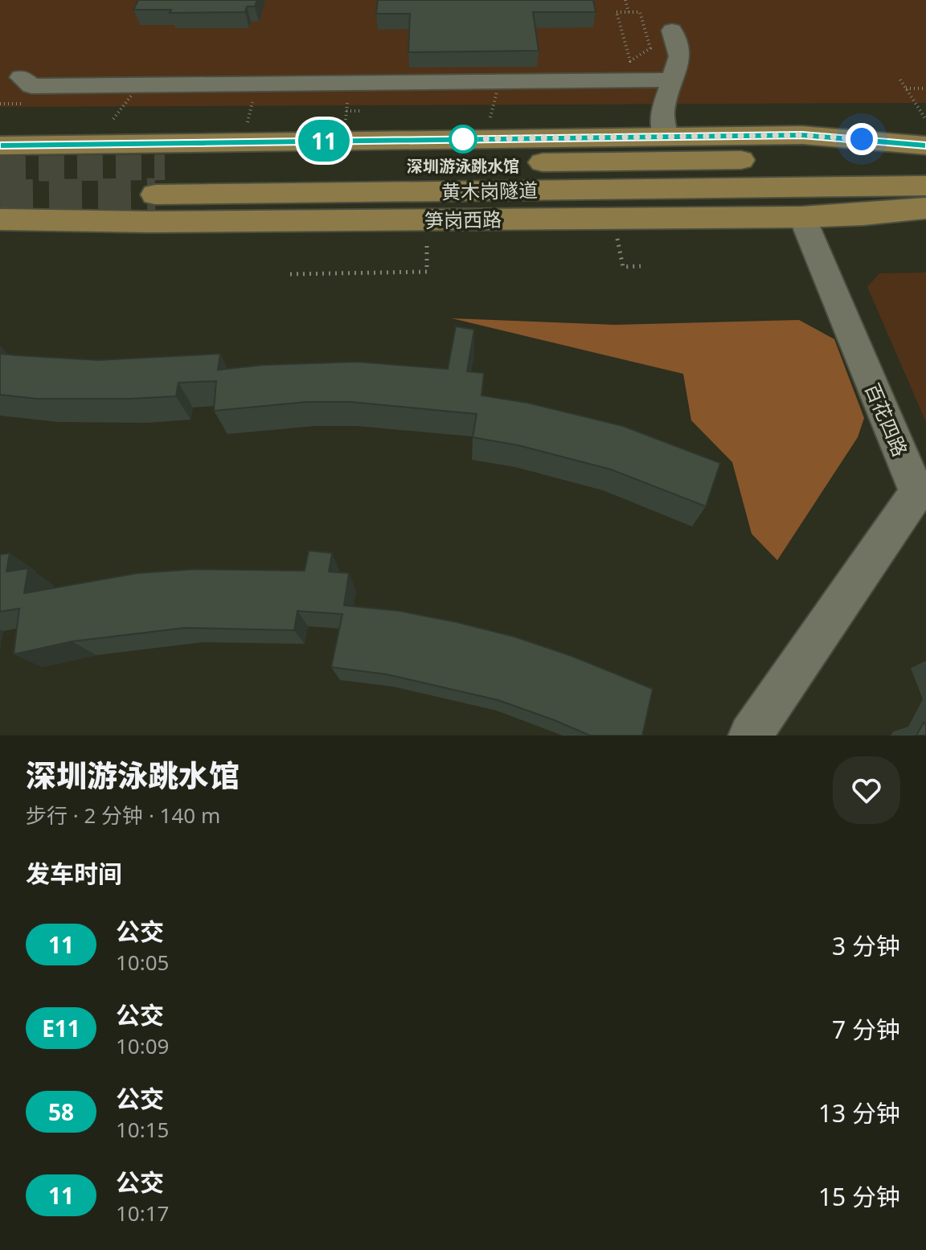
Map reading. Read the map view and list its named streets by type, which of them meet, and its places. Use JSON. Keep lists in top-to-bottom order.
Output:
{
  "streets": {
    "main road": ["黄木岗隧道", "笋岗西路"],
    "street": ["百花四路"]
  },
  "crossings": [
    ["笋岗西路", "百花四路"]
  ],
  "places": ["深圳游泳跳水馆"],
  "lines": ["bus line 11"],
  "page": {
    "on_map": "11",
    "heading": [
      ["深圳游泳跳水馆", "步行 · 2 分钟 · 140 m"],
      "发车时间"
    ],
    "list": [
      {
        "mark": "11",
        "name": "公交",
        "note": "10:05",
        "value": "3 分钟"
      },
      {
        "mark": "E11",
        "name": "公交",
        "note": "10:09",
        "value": "7 分钟"
      },
      {
        "mark": "58",
        "name": "公交",
        "note": "10:15",
        "value": "13 分钟"
      },
      {
        "mark": "11",
        "name": "公交",
        "note": "10:17",
        "value": "15 分钟"
      }
    ]
  }
}
